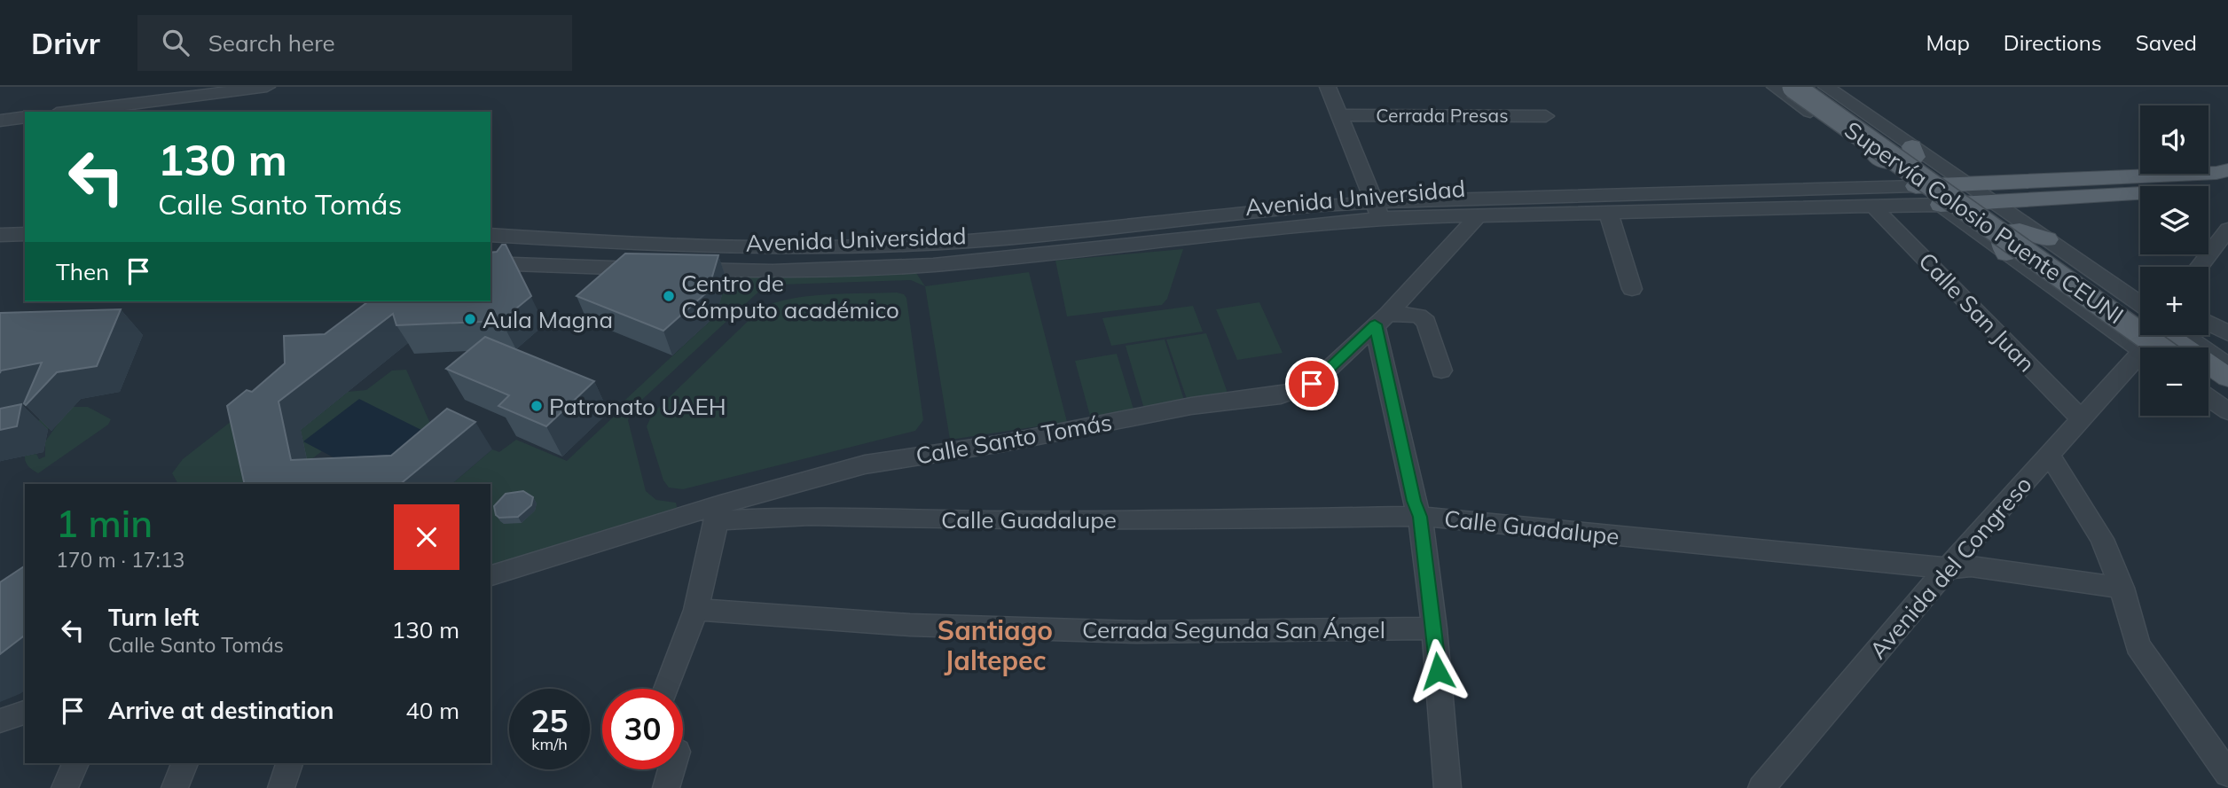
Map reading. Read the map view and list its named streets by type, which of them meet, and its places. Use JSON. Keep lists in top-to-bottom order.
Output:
{
  "streets": {
    "main road": ["Avenida Universidad", "Supervía Colosio Puente CEUNI"],
    "street": [
      "Cerrada Presas",
      "Calle San Juan",
      "Calle Santo Tomás",
      "Calle Guadalupe",
      "Avenida del Congreso",
      "Cerrada Segunda San Ángel"
    ]
  },
  "crossings": [
    ["Avenida Universidad", "Calle San Juan"],
    ["Avenida Universidad", "Calle Santo Tomás"],
    ["Calle San Juan", "Avenida del Congreso"],
    ["Calle Santo Tomás", "Calle Guadalupe"],
    ["Calle Guadalupe", "Avenida del Congreso"]
  ],
  "districts": ["Santiago Jaltepec"],
  "places": ["Centro de Cómputo académico", "Aula Magna", "Patronato UAEH"],
  "page": {
    "header": "Drivr",
    "search": "Search here",
    "nav": ["Map", "Directions", "Saved"],
    "map_buttons": ["+", "−"],
    "turn": ["130 m", "Calle Santo Tomás"],
    "then": "Then",
    "heading": ["1 min", "170 m · 17:13"],
    "list": [
      {
        "name": "Turn left",
        "note": "Calle Santo Tomás",
        "value": "130 m"
      },
      {
        "name": "Arrive at destination",
        "value": "40 m"
      }
    ],
    "speed": "25 km/h",
    "limit": "30"
  }
}
